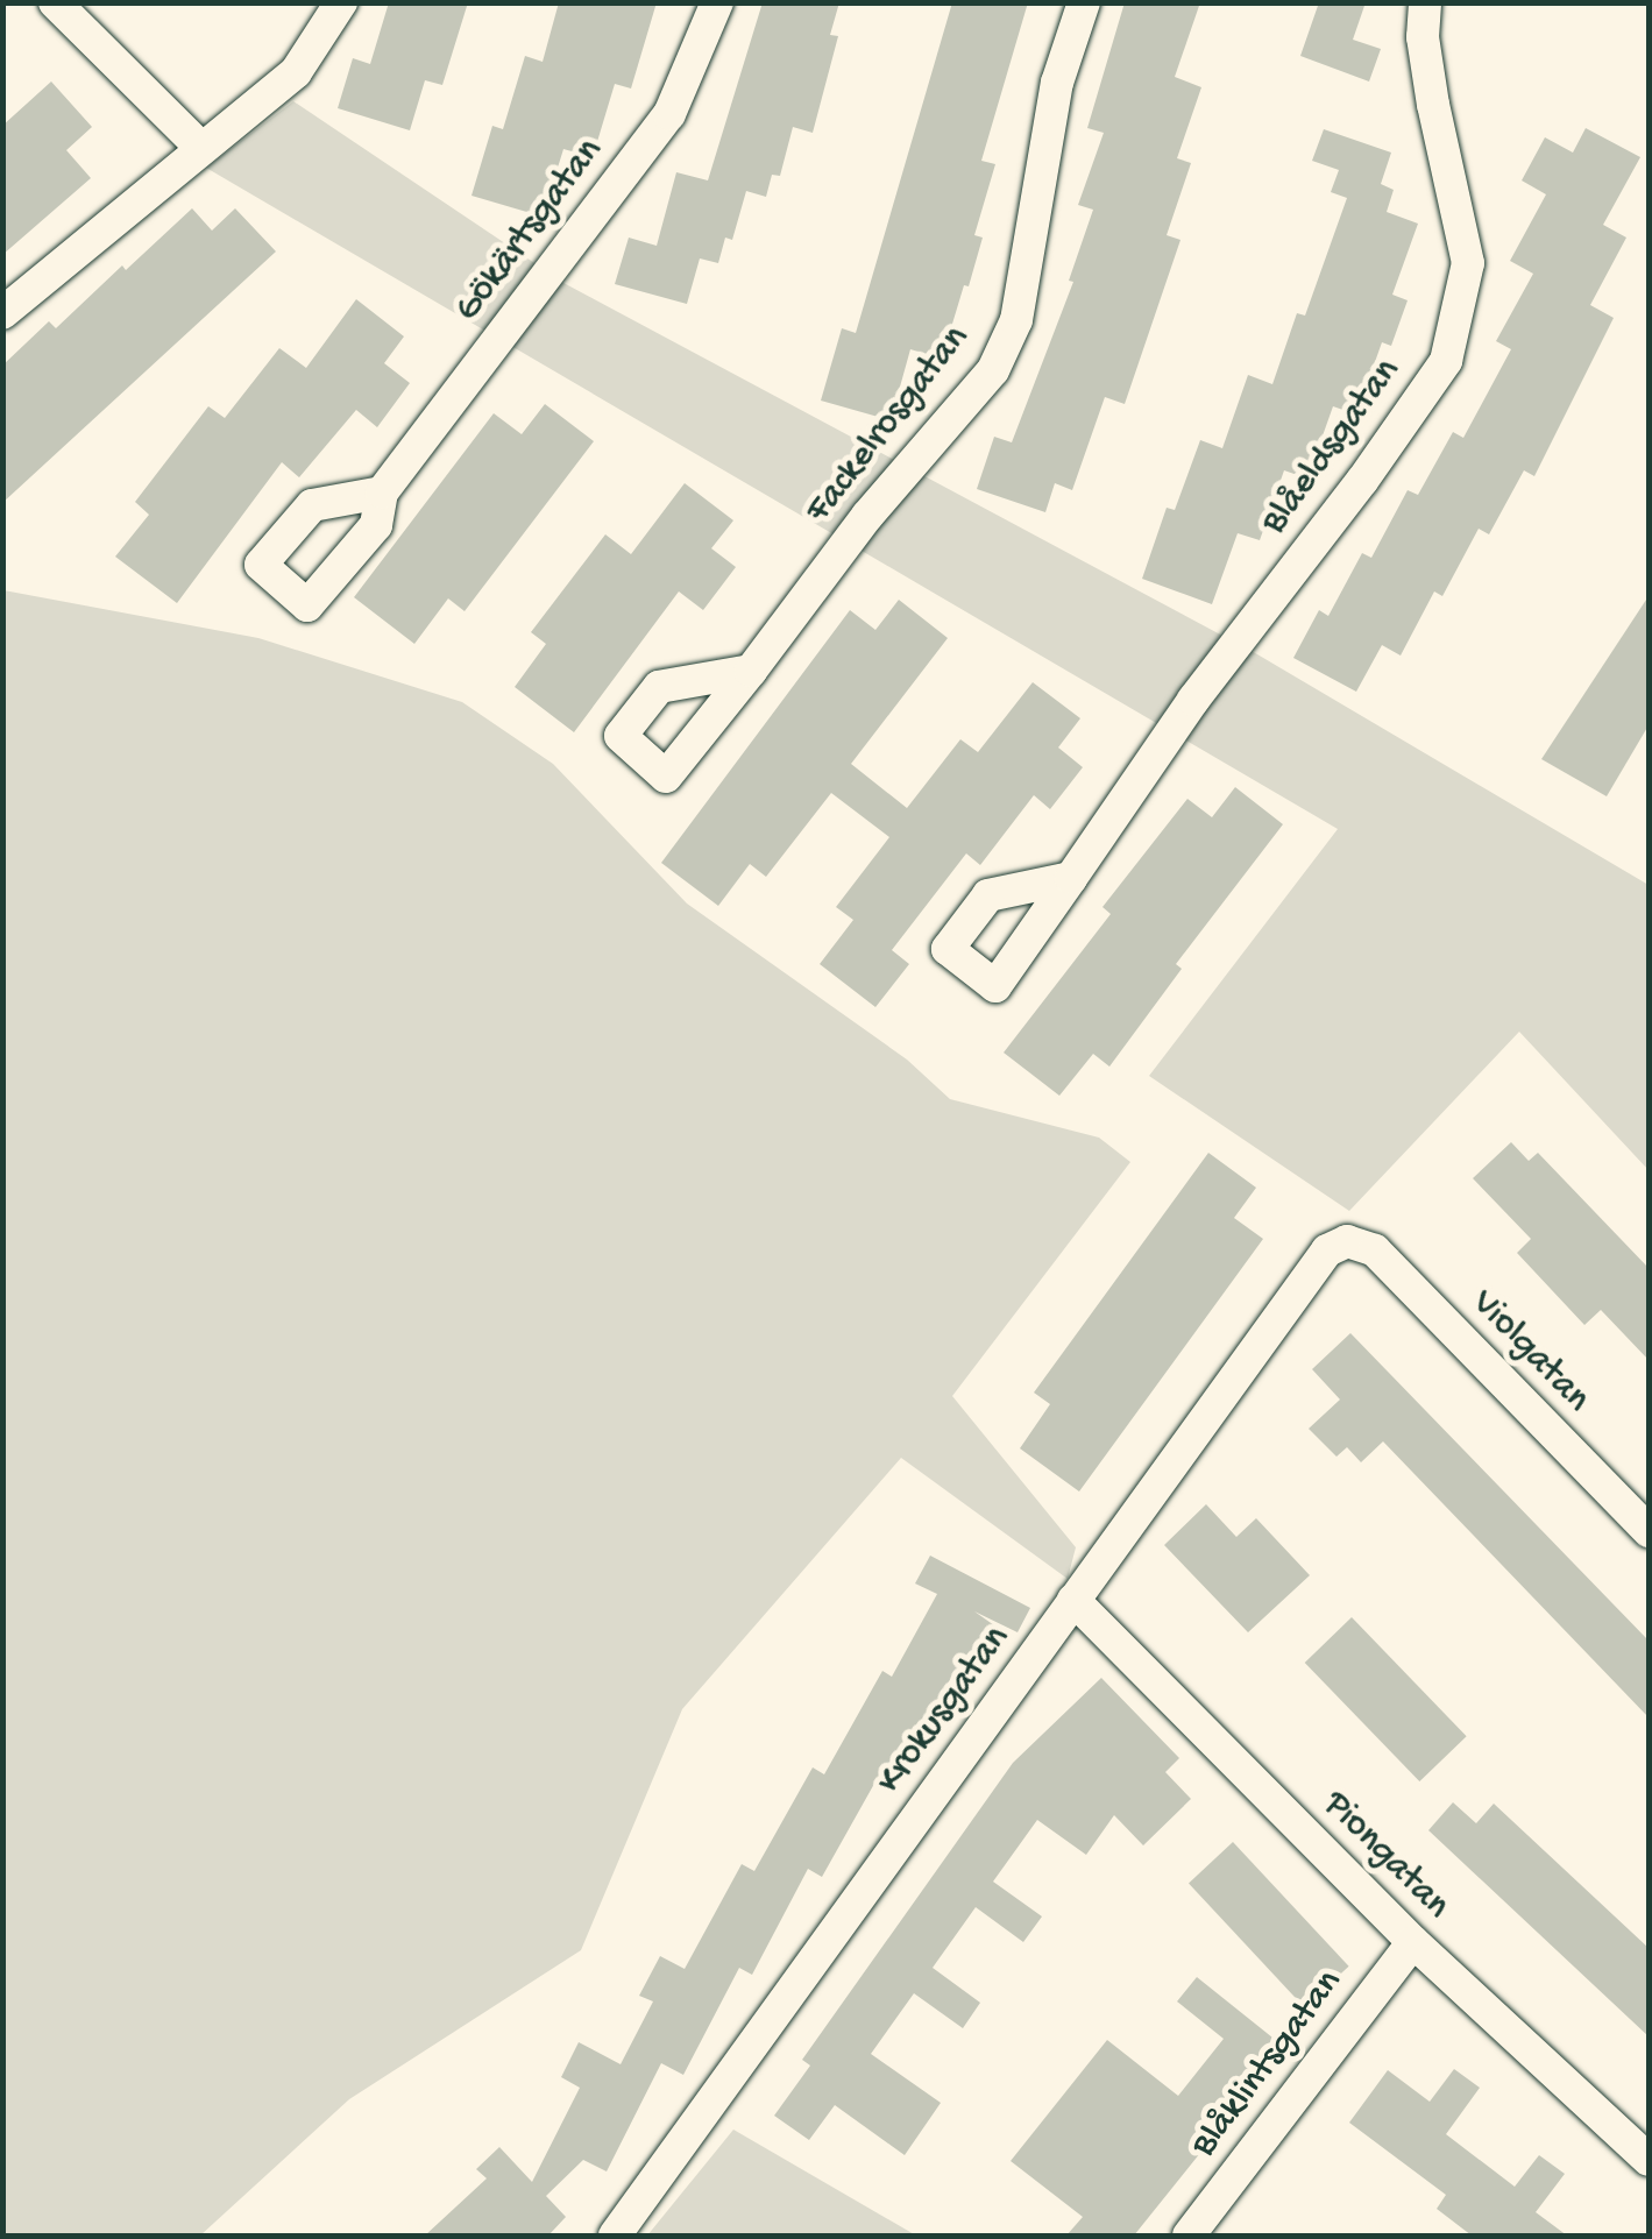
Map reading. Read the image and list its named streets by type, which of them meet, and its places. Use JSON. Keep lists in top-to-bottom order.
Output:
{
  "streets": {
    "street": [
      "Gökärtsgatan",
      "Fackelrosgatan",
      "Blåeldsgatan",
      "Violgatan",
      "Krokusgatan",
      "Piongatan",
      "Blåklintsgatan"
    ]
  },
  "crossings": [
    ["Violgatan", "Krokusgatan"],
    ["Krokusgatan", "Piongatan"],
    ["Piongatan", "Blåklintsgatan"]
  ]
}
